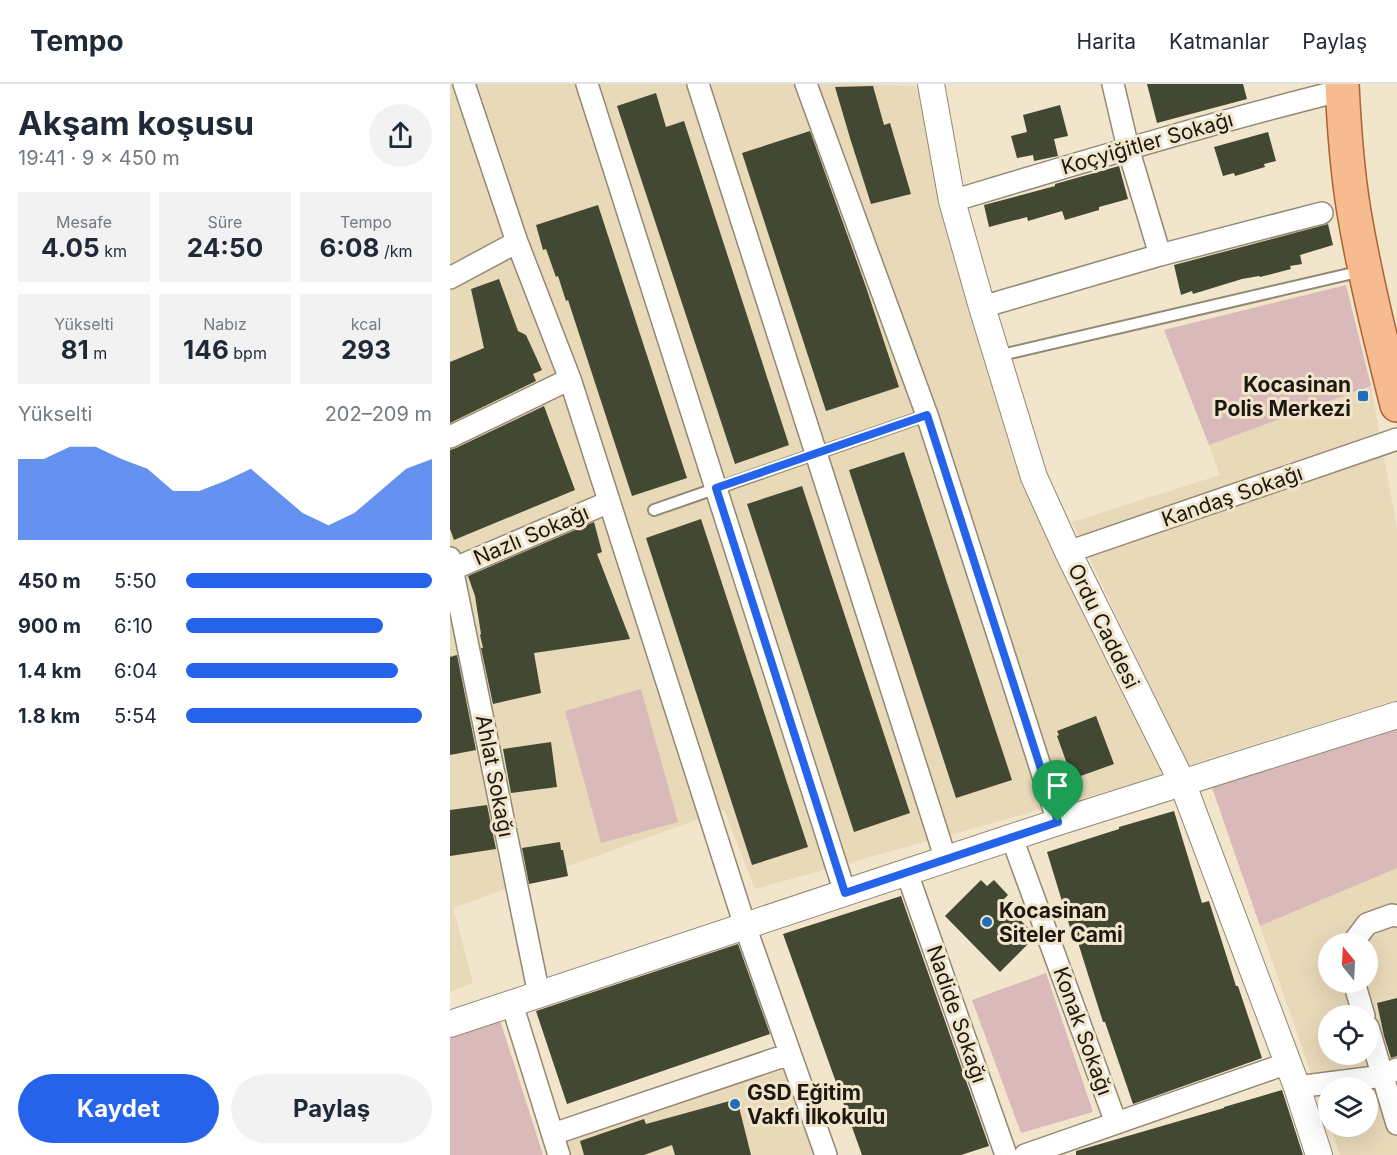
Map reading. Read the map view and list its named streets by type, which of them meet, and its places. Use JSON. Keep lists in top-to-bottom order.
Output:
{
  "streets": {
    "street": [
      "Koçyiğitler Sokağı",
      "Kandaş Sokağı",
      "Nazlı Sokağı",
      "Ordu Caddesi",
      "Ahlat Sokağı",
      "Nadide Sokağı",
      "Konak Sokağı"
    ]
  },
  "crossings": [
    ["Koçyiğitler Sokağı", "Ordu Caddesi"],
    ["Kandaş Sokağı", "Ordu Caddesi"],
    ["Nazlı Sokağı", "Ahlat Sokağı"]
  ],
  "places": {
    "transit": ["Kocasinan Polis Merkezi"],
    "other": ["Kocasinan Siteler Cami", "GSD Eğitim Vakfı İlkokulu"]
  },
  "north": "top",
  "page": {
    "header": "Tempo",
    "nav": ["Harita", "Katmanlar", "Paylaş"],
    "heading": ["Akşam koşusu", "19:41 · 9 × 450 m"],
    "stats": [
      ["Mesafe", "4.05 km"],
      ["Süre", "24:50"],
      ["Tempo", "6:08 /km"],
      ["Yükselti", "81 m"],
      ["Nabız", "146 bpm"],
      ["kcal", "293"]
    ],
    "chart": ["Yükselti", "202–209 m"],
    "list": [
      {
        "name": "450 m",
        "note": "5:50"
      },
      {
        "name": "900 m",
        "note": "6:10"
      },
      {
        "name": "1.4 km",
        "note": "6:04"
      },
      {
        "name": "1.8 km",
        "note": "5:54"
      }
    ],
    "buttons": ["Kaydet", "Paylaş"]
  }
}
